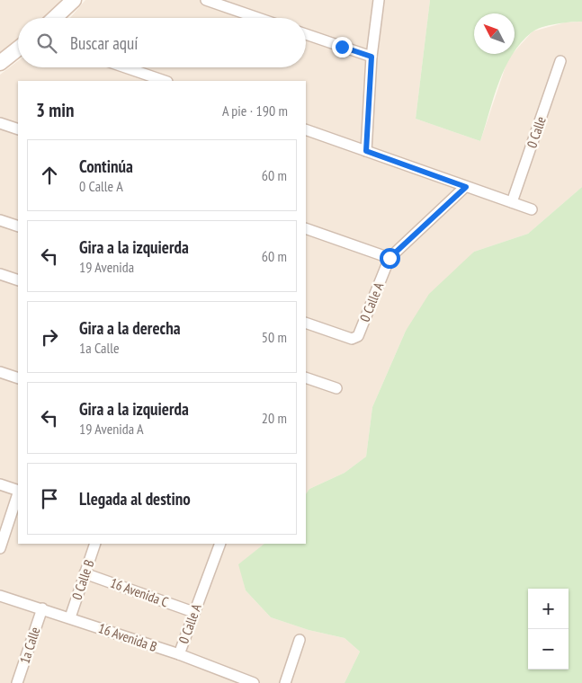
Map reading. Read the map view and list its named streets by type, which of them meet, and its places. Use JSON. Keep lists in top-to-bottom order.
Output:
{
  "streets": {
    "street": [
      "0 Calle",
      "0 Calle A",
      "0 Calle B",
      "16 Avenida C",
      "16 Avenida B",
      "1a Calle"
    ]
  },
  "crossings": [
    ["0 Calle A", "16 Avenida C"],
    ["0 Calle A", "16 Avenida B"],
    ["0 Calle B", "16 Avenida C"],
    ["0 Calle B", "16 Avenida B"],
    ["16 Avenida B", "1a Calle"]
  ],
  "north": "top left",
  "page": {
    "search": "Buscar aquí",
    "heading": ["3 min", "A pie · 190 m"],
    "list": [
      ["Continúa", "0 Calle A", "60 m"],
      ["Gira a la izquierda", "19 Avenida", "60 m"],
      ["Gira a la derecha", "1a Calle", "50 m"],
      ["Gira a la izquierda", "19 Avenida A", "20 m"],
      "Llegada al destino"
    ],
    "map_buttons": ["+", "−"]
  }
}
